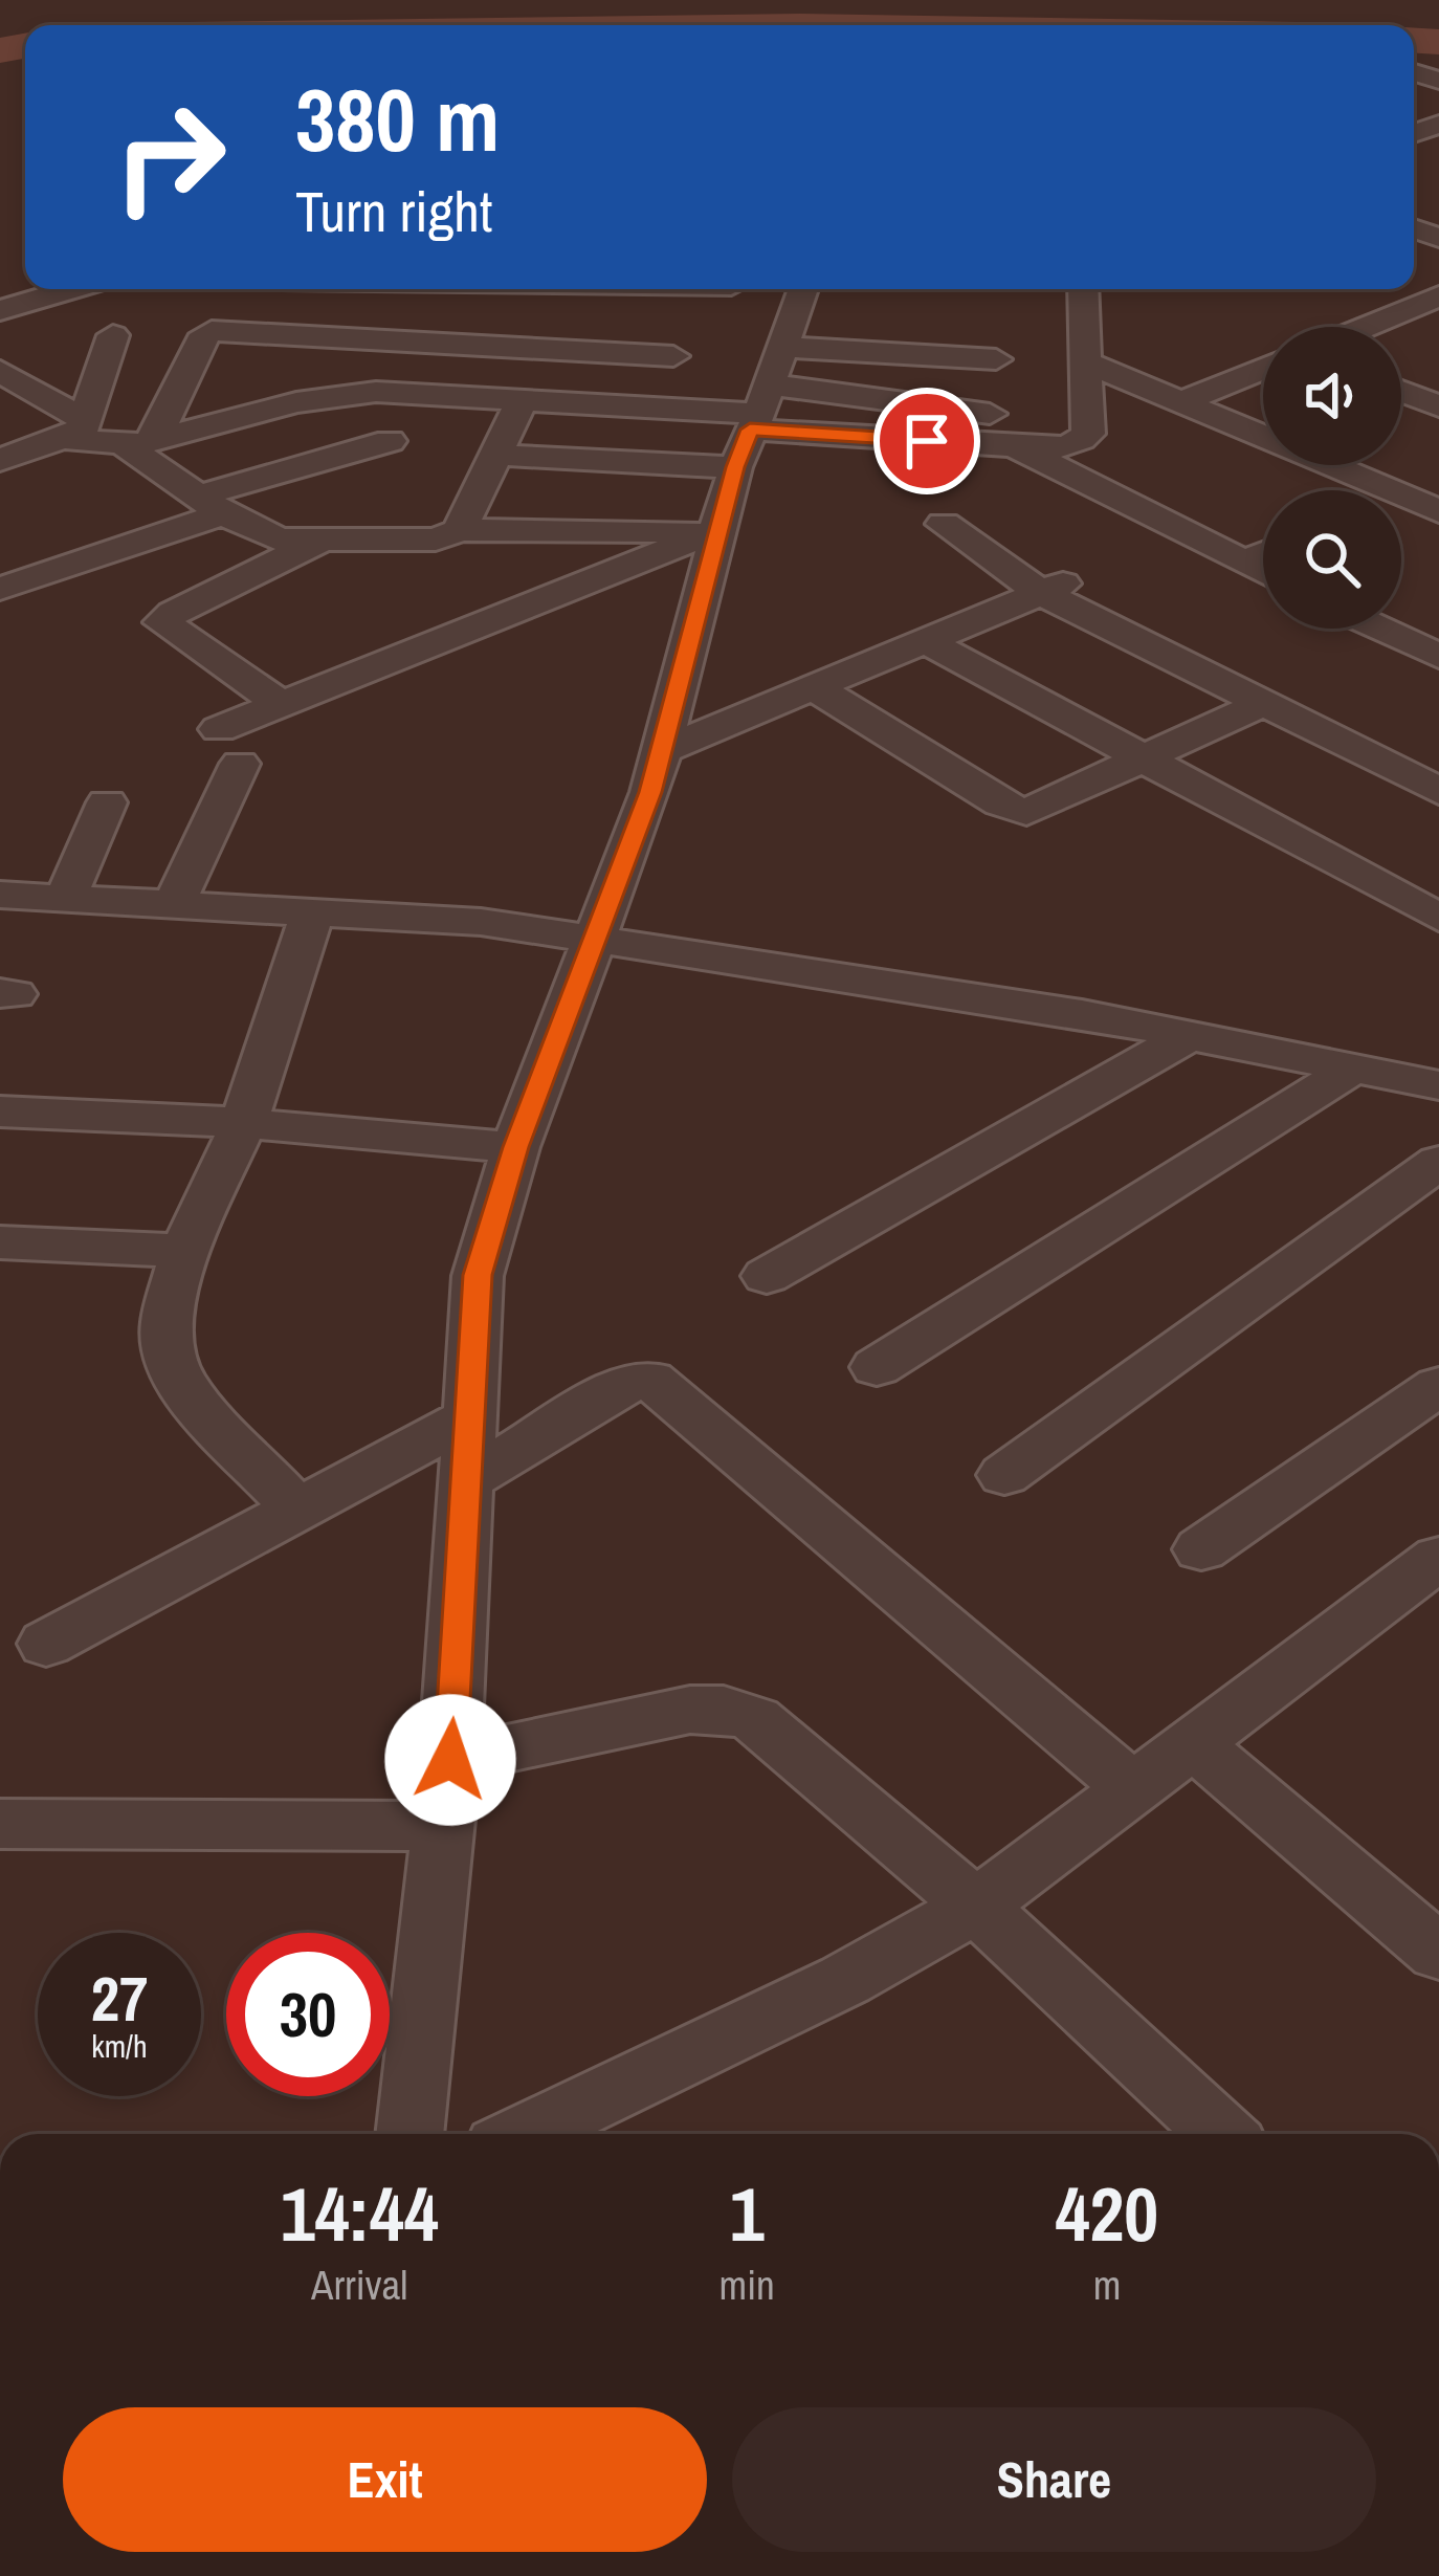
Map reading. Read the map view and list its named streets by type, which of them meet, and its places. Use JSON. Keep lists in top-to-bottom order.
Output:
{
  "page": {
    "turn": ["380 m", "Turn right"],
    "speed": "27 km/h",
    "limit": "30",
    "eta": [
      "14:44",
      "Arrival",
      "1",
      "min",
      "420",
      "m"
    ],
    "buttons": ["Exit", "Share"]
  }
}
